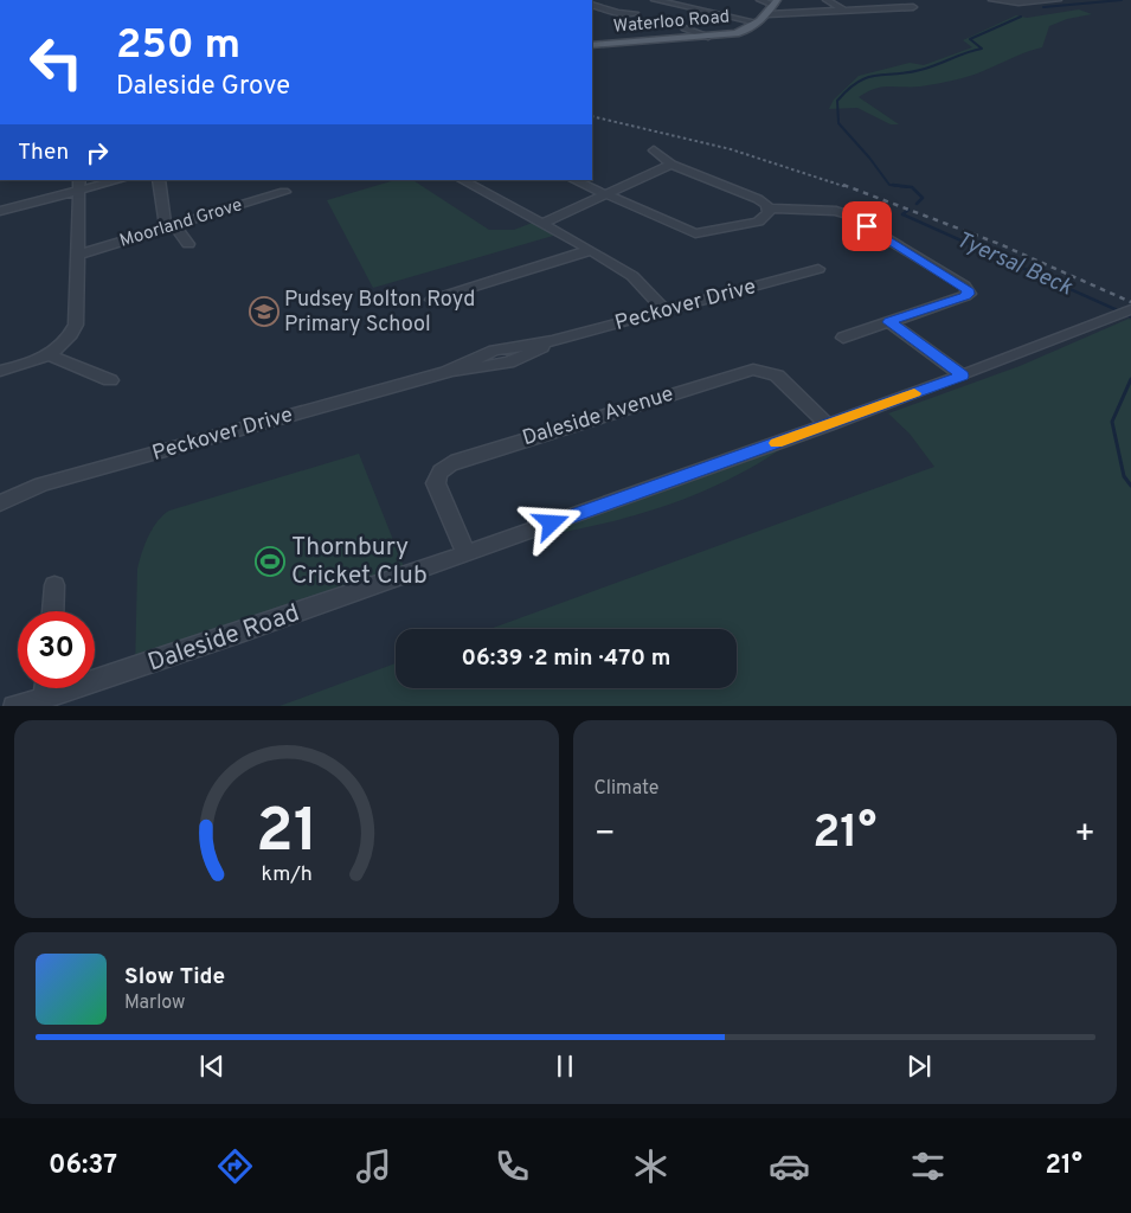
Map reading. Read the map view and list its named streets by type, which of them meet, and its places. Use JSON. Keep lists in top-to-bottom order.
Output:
{
  "streets": {
    "main road": ["Waterloo Road"],
    "street": [
      "Moorland Grove",
      "Peckover Drive",
      "Daleside Avenue",
      "Daleside Road"
    ]
  },
  "crossings": [
    ["Daleside Avenue", "Daleside Road"]
  ],
  "water": ["Tyersal Beck"],
  "places": {
    "school or university": ["Pudsey Bolton Royd Primary School"],
    "sports": ["Thornbury Cricket Club"]
  },
  "page": {
    "turn": ["250 m", "Daleside Grove"],
    "then": "Then",
    "limit": "30",
    "trip": "06:39 · 2 min · 470 m",
    "tile": "Climate",
    "heat": ["−", "21°", "+"],
    "song": ["Slow Tide", "Marlow"],
    "tabs": ["06:37", "21°"],
    "gauge": ["21", "km/h"]
  }
}
